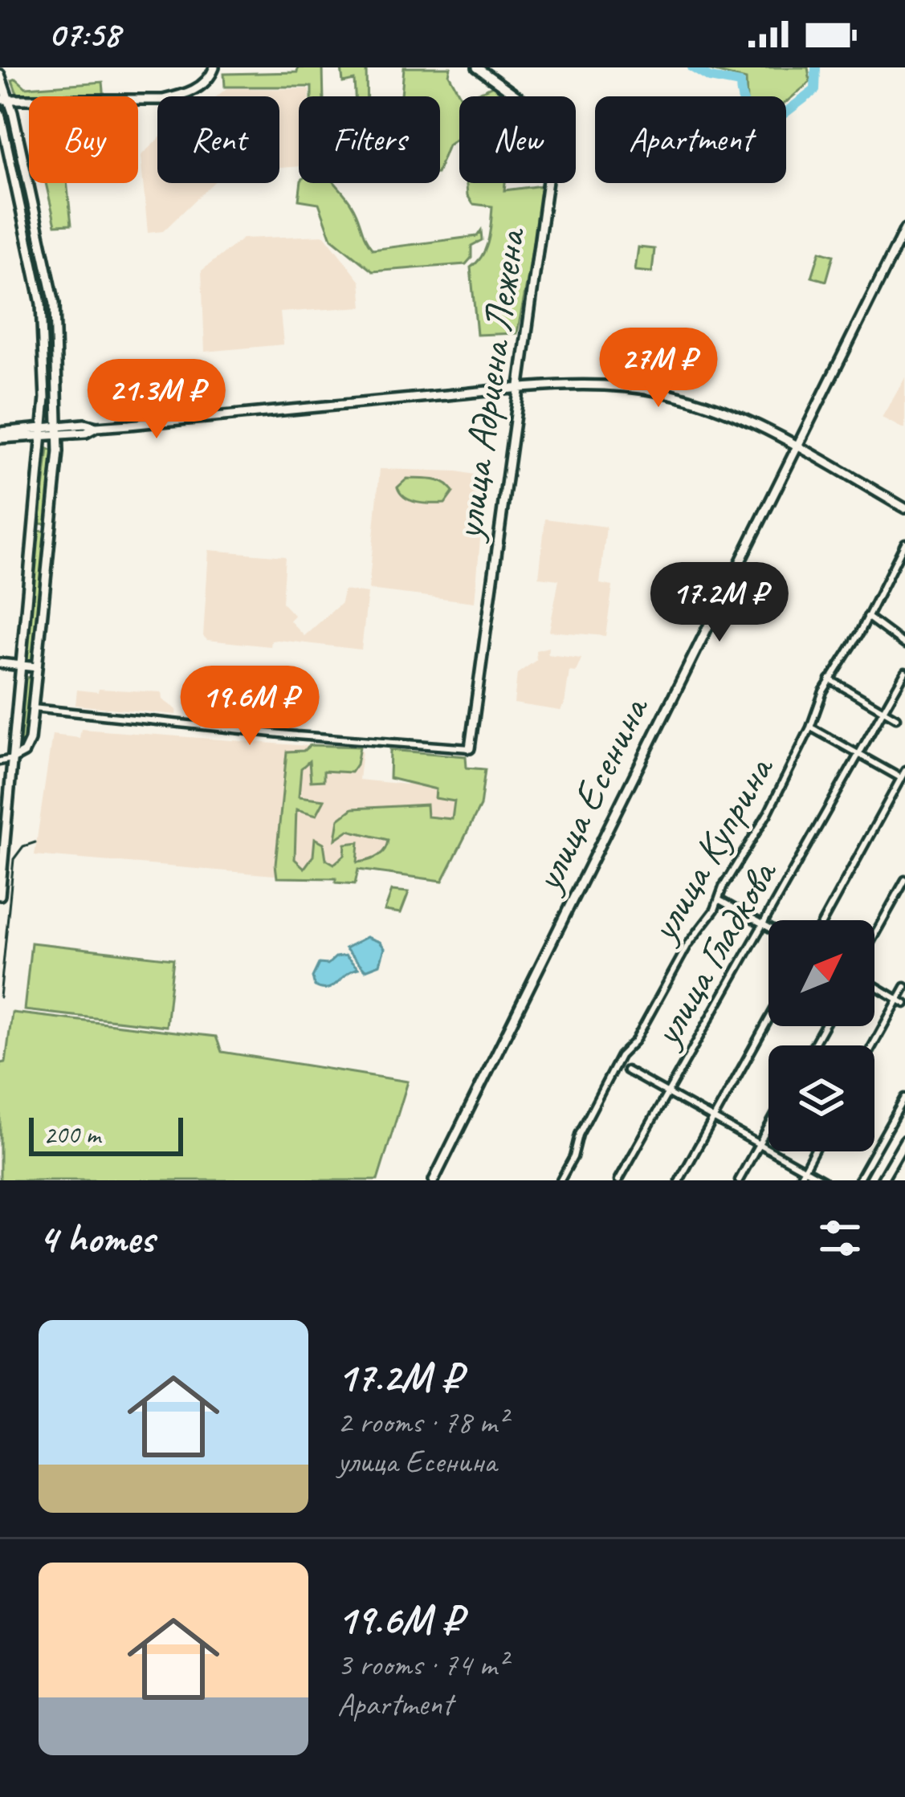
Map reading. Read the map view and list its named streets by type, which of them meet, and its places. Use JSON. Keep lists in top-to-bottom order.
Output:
{
  "streets": {
    "main road": ["улица Адриена Лежена", "улица Есенина"],
    "street": ["улица Куприна", "улица Гладкова"]
  },
  "scale_bar": "200 m",
  "north": "top right",
  "page": {
    "status": "07:58",
    "chip": [
      "Buy",
      "Rent",
      "Filters",
      "New",
      "Apartment"
    ],
    "price": [
      "27M ₽",
      "21.3M ₽",
      "17.2M ₽",
      "19.6M ₽"
    ],
    "scale": "200 m",
    "heading": "4 homes",
    "list": [
      {
        "name": "17.2M ₽",
        "note": "2 rooms · 78 m² · улица Есенина"
      },
      {
        "name": "19.6M ₽",
        "note": "3 rooms · 74 m² · Apartment"
      }
    ]
  }
}
